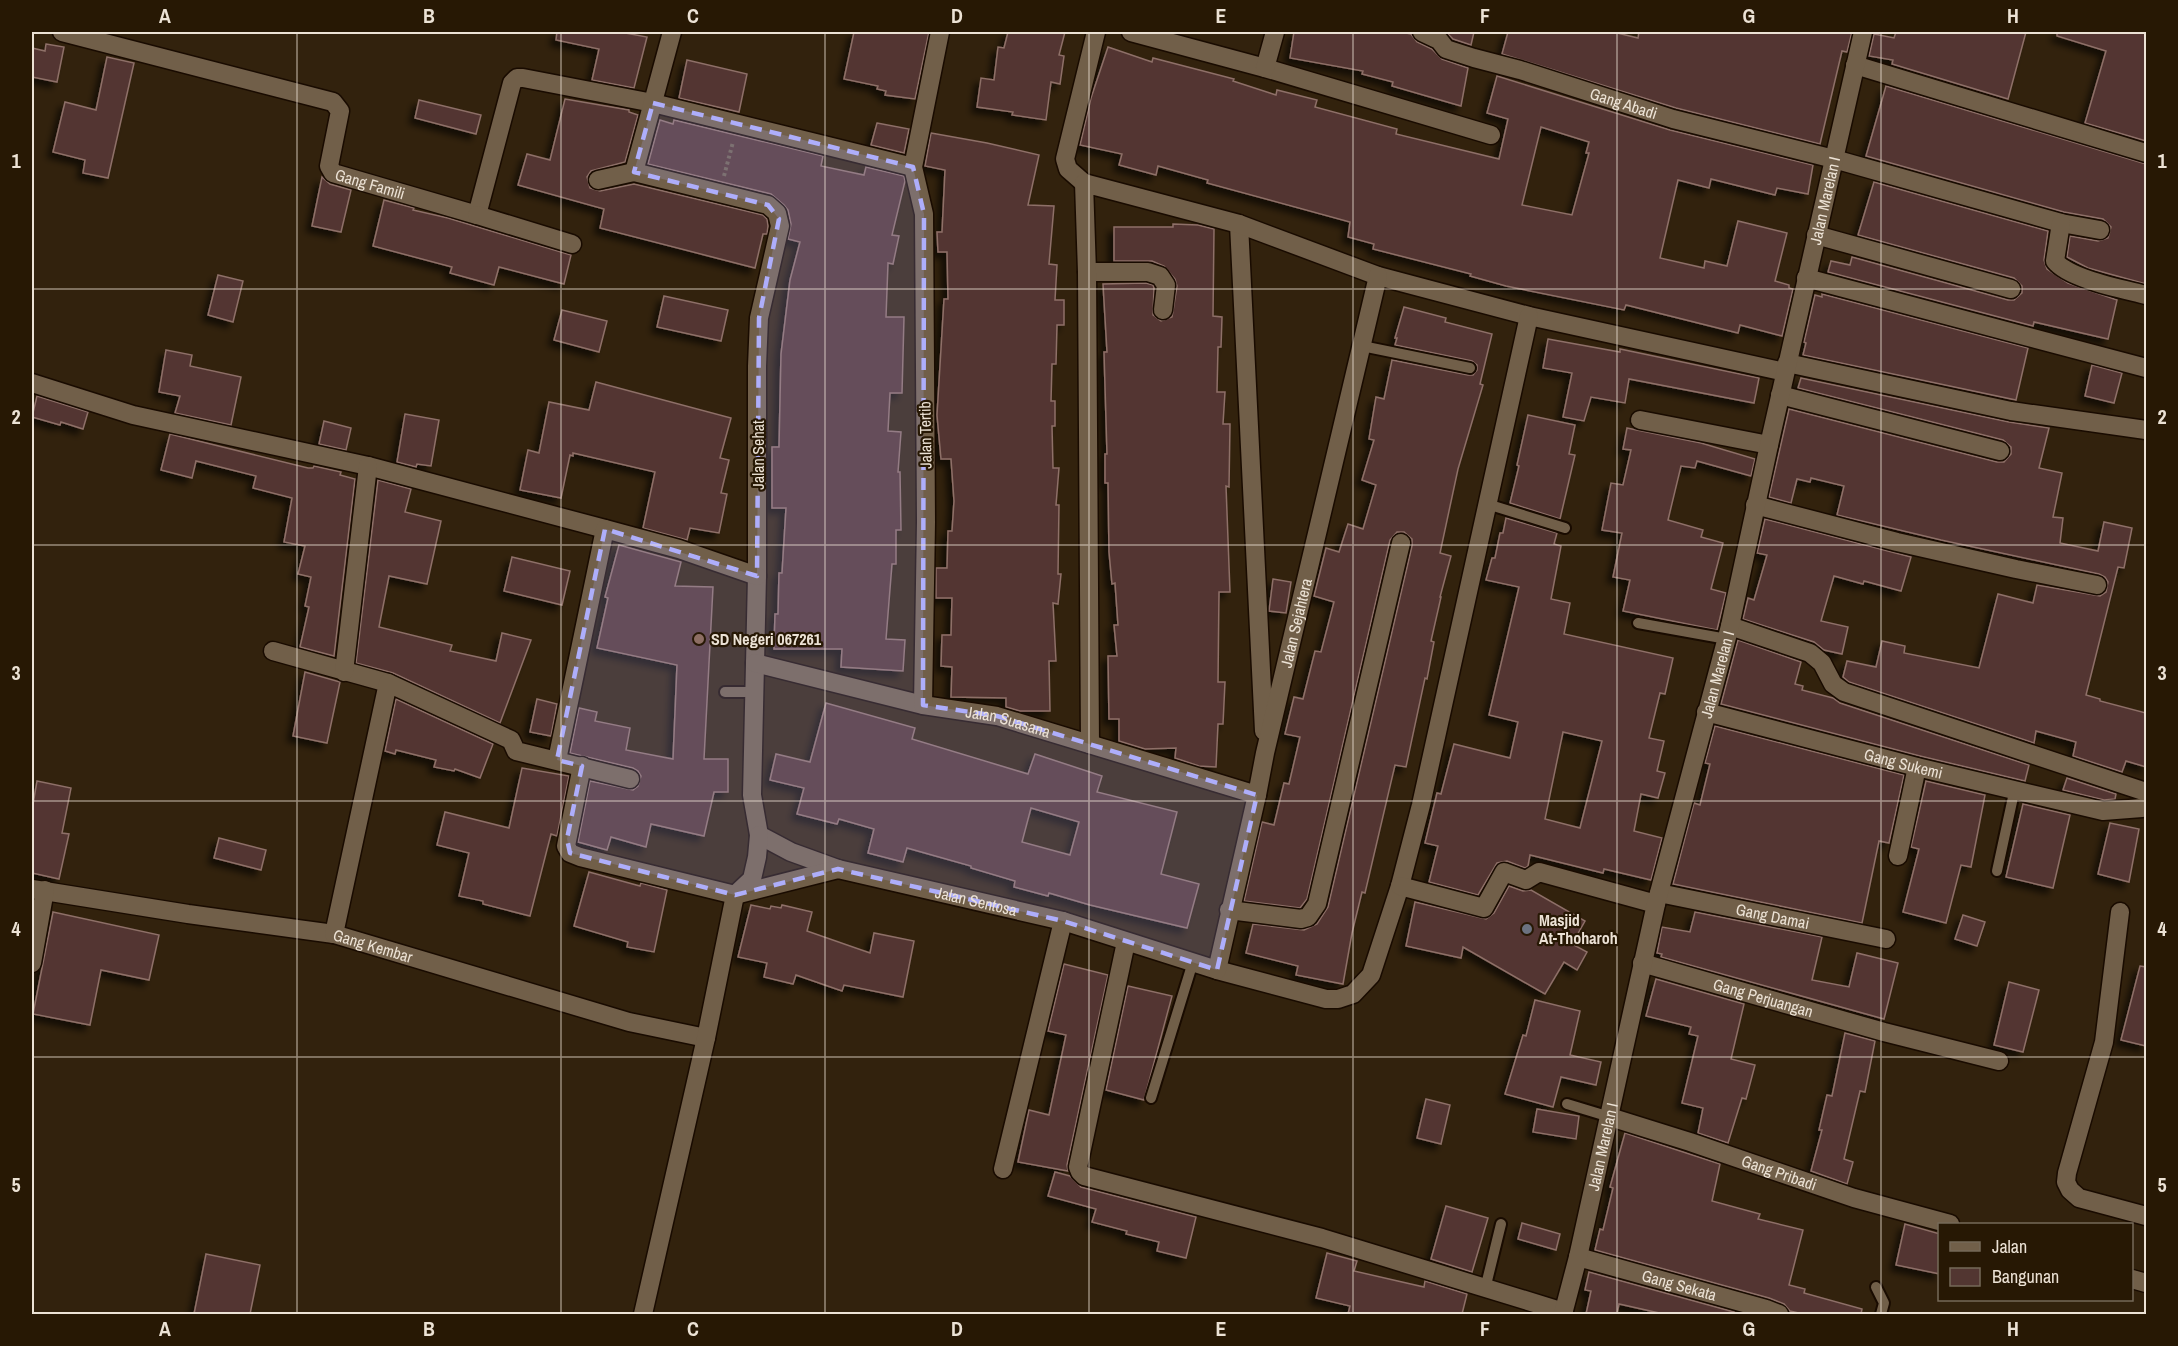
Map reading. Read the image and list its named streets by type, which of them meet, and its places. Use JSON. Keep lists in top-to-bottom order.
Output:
{
  "streets": {
    "street": [
      "Gang Abadi",
      "Gang Famili",
      "Jalan Marelan I",
      "Jalan Tertib",
      "Jalan Sehat",
      "Jalan Sejahtera",
      "Jalan Suasana",
      "Gang Sukemi",
      "Jalan Sentosa",
      "Gang Damai",
      "Gang Kembar",
      "Gang Perjuangan",
      "Gang Pribadi",
      "Gang Sekata"
    ]
  },
  "crossings": [
    ["Gang Abadi", "Jalan Marelan I"],
    ["Jalan Marelan I", "Gang Sukemi"],
    ["Jalan Marelan I", "Gang Damai"],
    ["Jalan Marelan I", "Gang Perjuangan"],
    ["Jalan Marelan I", "Gang Pribadi"],
    ["Jalan Marelan I", "Gang Sekata"],
    ["Jalan Tertib", "Jalan Suasana"],
    ["Jalan Sehat", "Jalan Suasana"],
    ["Jalan Sehat", "Jalan Sentosa"],
    ["Jalan Sejahtera", "Jalan Suasana"],
    ["Jalan Sejahtera", "Jalan Sentosa"],
    ["Jalan Sentosa", "Gang Damai"]
  ],
  "places": ["SD Negeri 067261", "Masjid At-Thoharoh"],
  "legend": ["Jalan", "Bangunan"],
  "grid": {
    "columns": [
      "A",
      "B",
      "C",
      "D",
      "E",
      "F",
      "G",
      "H"
    ],
    "rows": [
      "1",
      "2",
      "3",
      "4",
      "5"
    ]
  }
}
